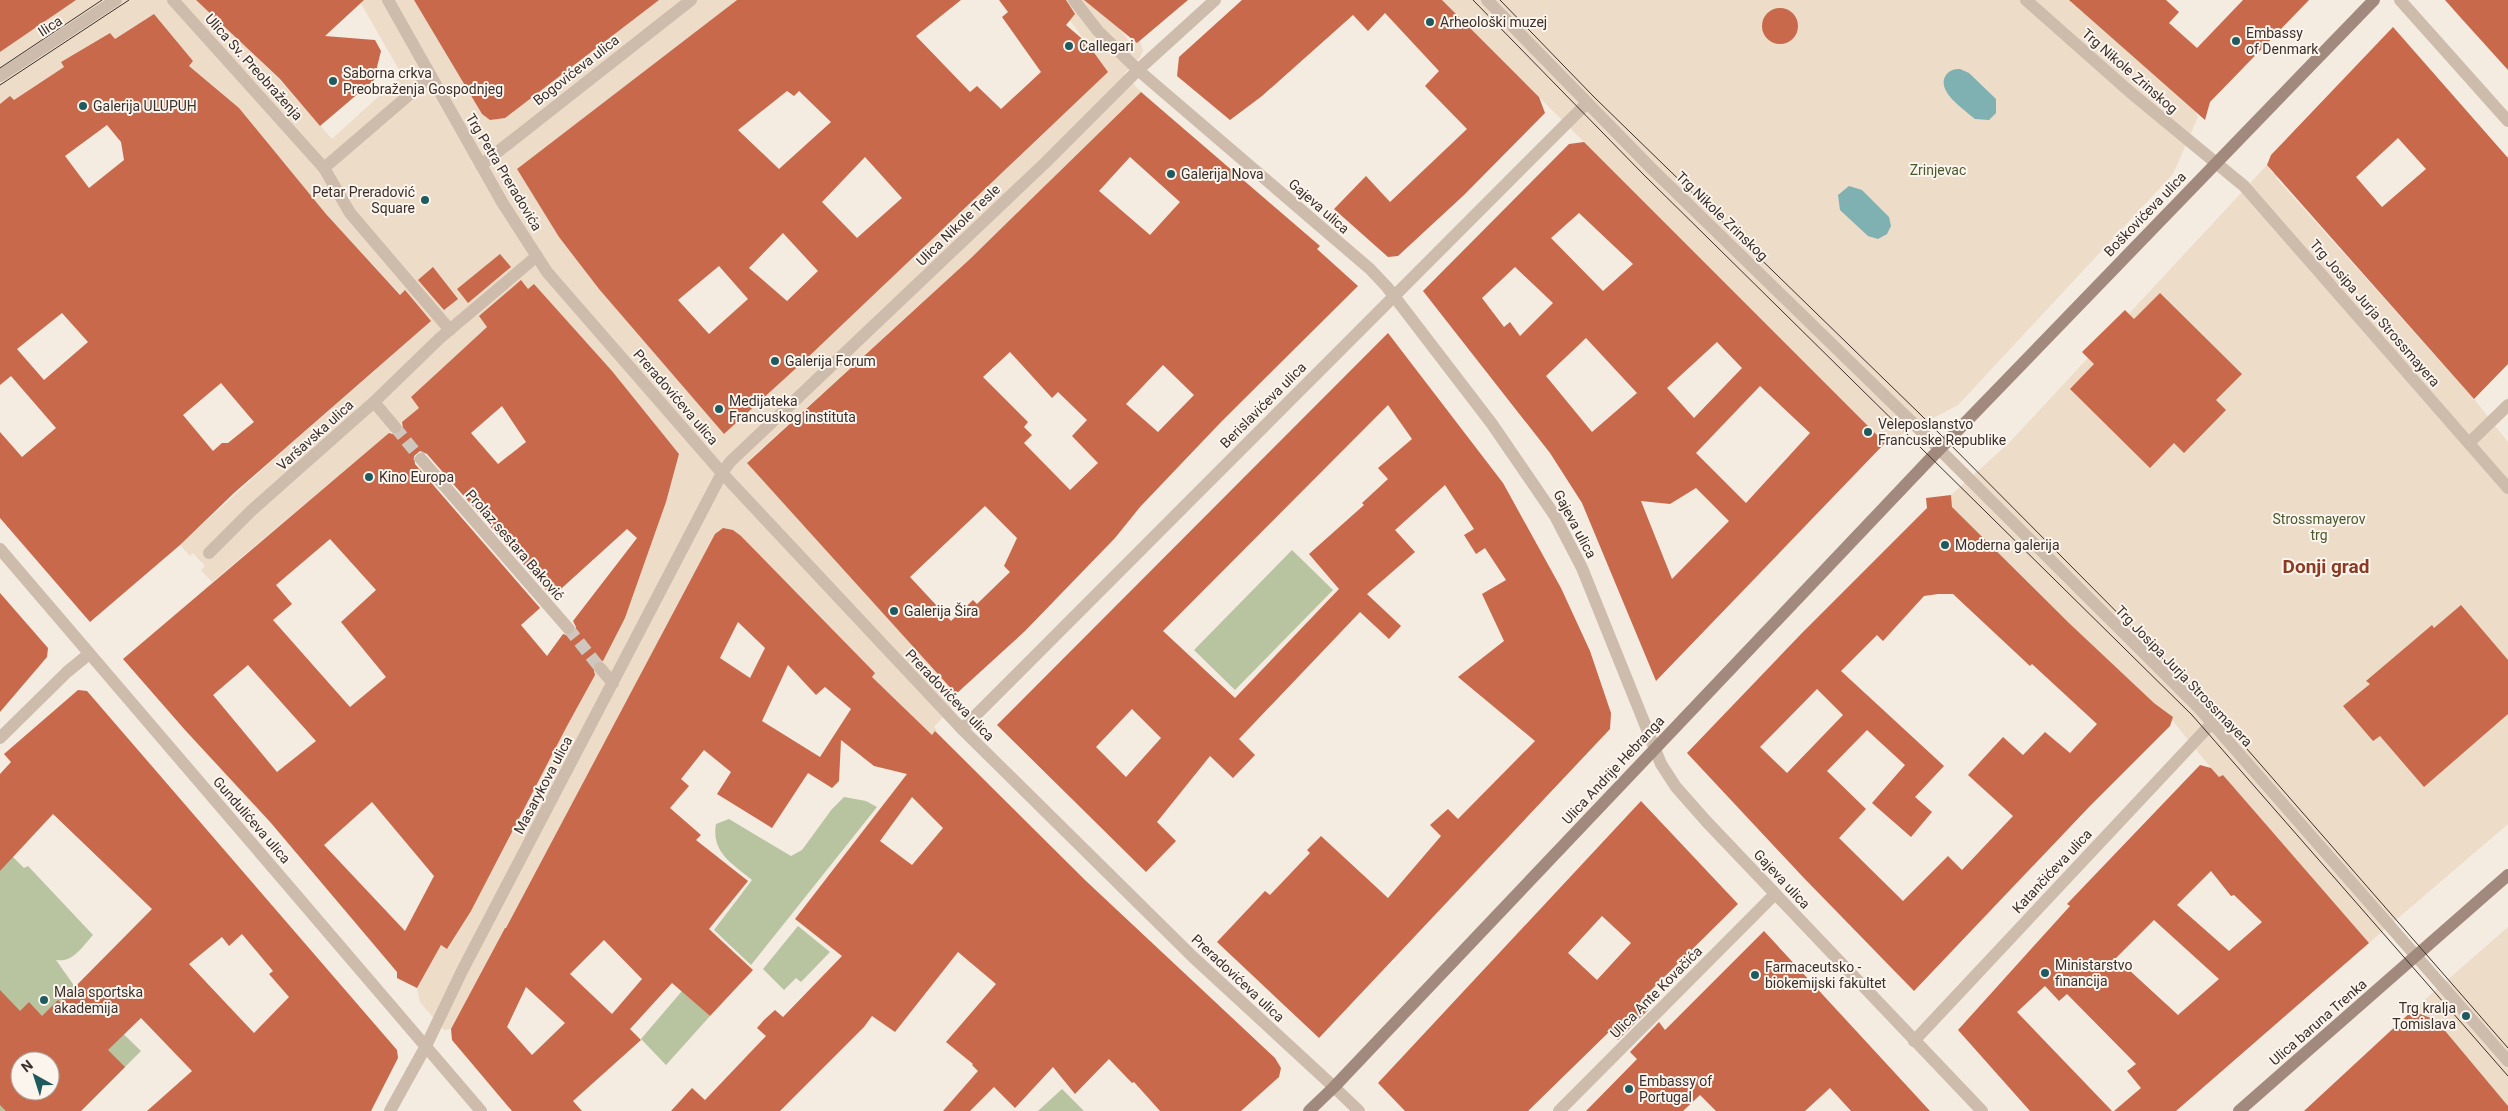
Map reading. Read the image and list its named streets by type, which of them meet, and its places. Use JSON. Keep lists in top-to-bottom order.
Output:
{
  "streets": {
    "main road": ["Boškovićeva ulica", "Ulica Andrije Hebranga", "Ulica baruna Trenka"],
    "street": [
      "Ilica",
      "Ulica Sv. Preobraženja",
      "Bogovićeva ulica",
      "Trg Nikole Zrinskog",
      "Trg Petra Preradovića",
      "Gajeva ulica",
      "Ulica Nikole Tesle",
      "Trg Josipa Jurja Strossmayera",
      "Preradovićeva ulica",
      "Berislavićeva ulica",
      "Varšavska ulica",
      "Prolaz sestara Baković",
      "Masarykova ulica",
      "Gundulićeva ulica",
      "Katančićeva ulica",
      "Ulica Ante Kovačića"
    ]
  },
  "crossings": [
    ["Bogovićeva ulica", "Trg Petra Preradovića"],
    ["Trg Nikole Zrinskog", "Boškovićeva ulica"],
    ["Trg Nikole Zrinskog", "Trg Josipa Jurja Strossmayera"],
    ["Trg Nikole Zrinskog", "Berislavićeva ulica"],
    ["Trg Nikole Zrinskog", "Ulica Andrije Hebranga"],
    ["Trg Petra Preradovića", "Preradovićeva ulica"],
    ["Gajeva ulica", "Ulica Nikole Tesle"],
    ["Gajeva ulica", "Berislavićeva ulica"],
    ["Gajeva ulica", "Ulica Andrije Hebranga"],
    ["Gajeva ulica", "Katančićeva ulica"],
    ["Gajeva ulica", "Ulica Ante Kovačića"],
    ["Boškovićeva ulica", "Trg Josipa Jurja Strossmayera"],
    ["Boškovićeva ulica", "Ulica Andrije Hebranga"],
    ["Ulica Nikole Tesle", "Preradovićeva ulica"],
    ["Ulica Nikole Tesle", "Masarykova ulica"],
    ["Trg Josipa Jurja Strossmayera", "Ulica Andrije Hebranga"],
    ["Trg Josipa Jurja Strossmayera", "Katančićeva ulica"],
    ["Trg Josipa Jurja Strossmayera", "Ulica baruna Trenka"],
    ["Preradovićeva ulica", "Berislavićeva ulica"],
    ["Preradovićeva ulica", "Ulica Andrije Hebranga"],
    ["Preradovićeva ulica", "Masarykova ulica"],
    ["Masarykova ulica", "Gundulićeva ulica"]
  ],
  "districts": ["Donji grad"],
  "parks": ["Zrinjevac", "Strossmayerov trg"],
  "places": [
    "Arheološki muzej",
    "Embassy of Denmark",
    "Callegari",
    "Saborna crkva Preobraženja Gospodnjeg",
    "Galerija ULUPUH",
    "Galerija Nova",
    "Petar Preradović Square",
    "Galerija Forum",
    "Medijateka Francuskog instituta",
    "Veleposlanstvo Francuske Republike",
    "Kino Europa",
    "Moderna galerija",
    "Galerija Šira",
    "Ministarstvo financija",
    "Farmaceutsko - biokemijski fakultet",
    "Mala sportska akademija",
    "Trg kralja Tomislava",
    "Embassy of Portugal"
  ],
  "north": "top left"
}
